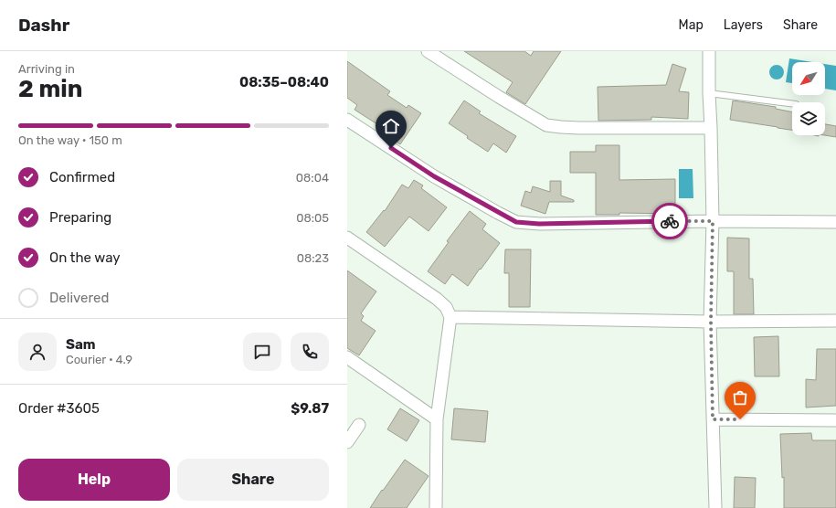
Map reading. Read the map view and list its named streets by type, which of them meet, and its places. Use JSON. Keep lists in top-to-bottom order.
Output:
{
  "north": "bottom left",
  "page": {
    "header": "Dashr",
    "nav": ["Map", "Layers", "Share"],
    "heading": ["2 min", "Arriving in", "08:35–08:40"],
    "panel": [
      "Sam",
      "Courier · 4.9",
      "Order #3605",
      "$9.87"
    ],
    "bar": "On the way · 150 m",
    "list": [
      ["Confirmed", "08:04"],
      ["Preparing", "08:05"],
      ["On the way", "08:23"],
      "Delivered"
    ],
    "buttons": ["Help", "Share"]
  }
}
